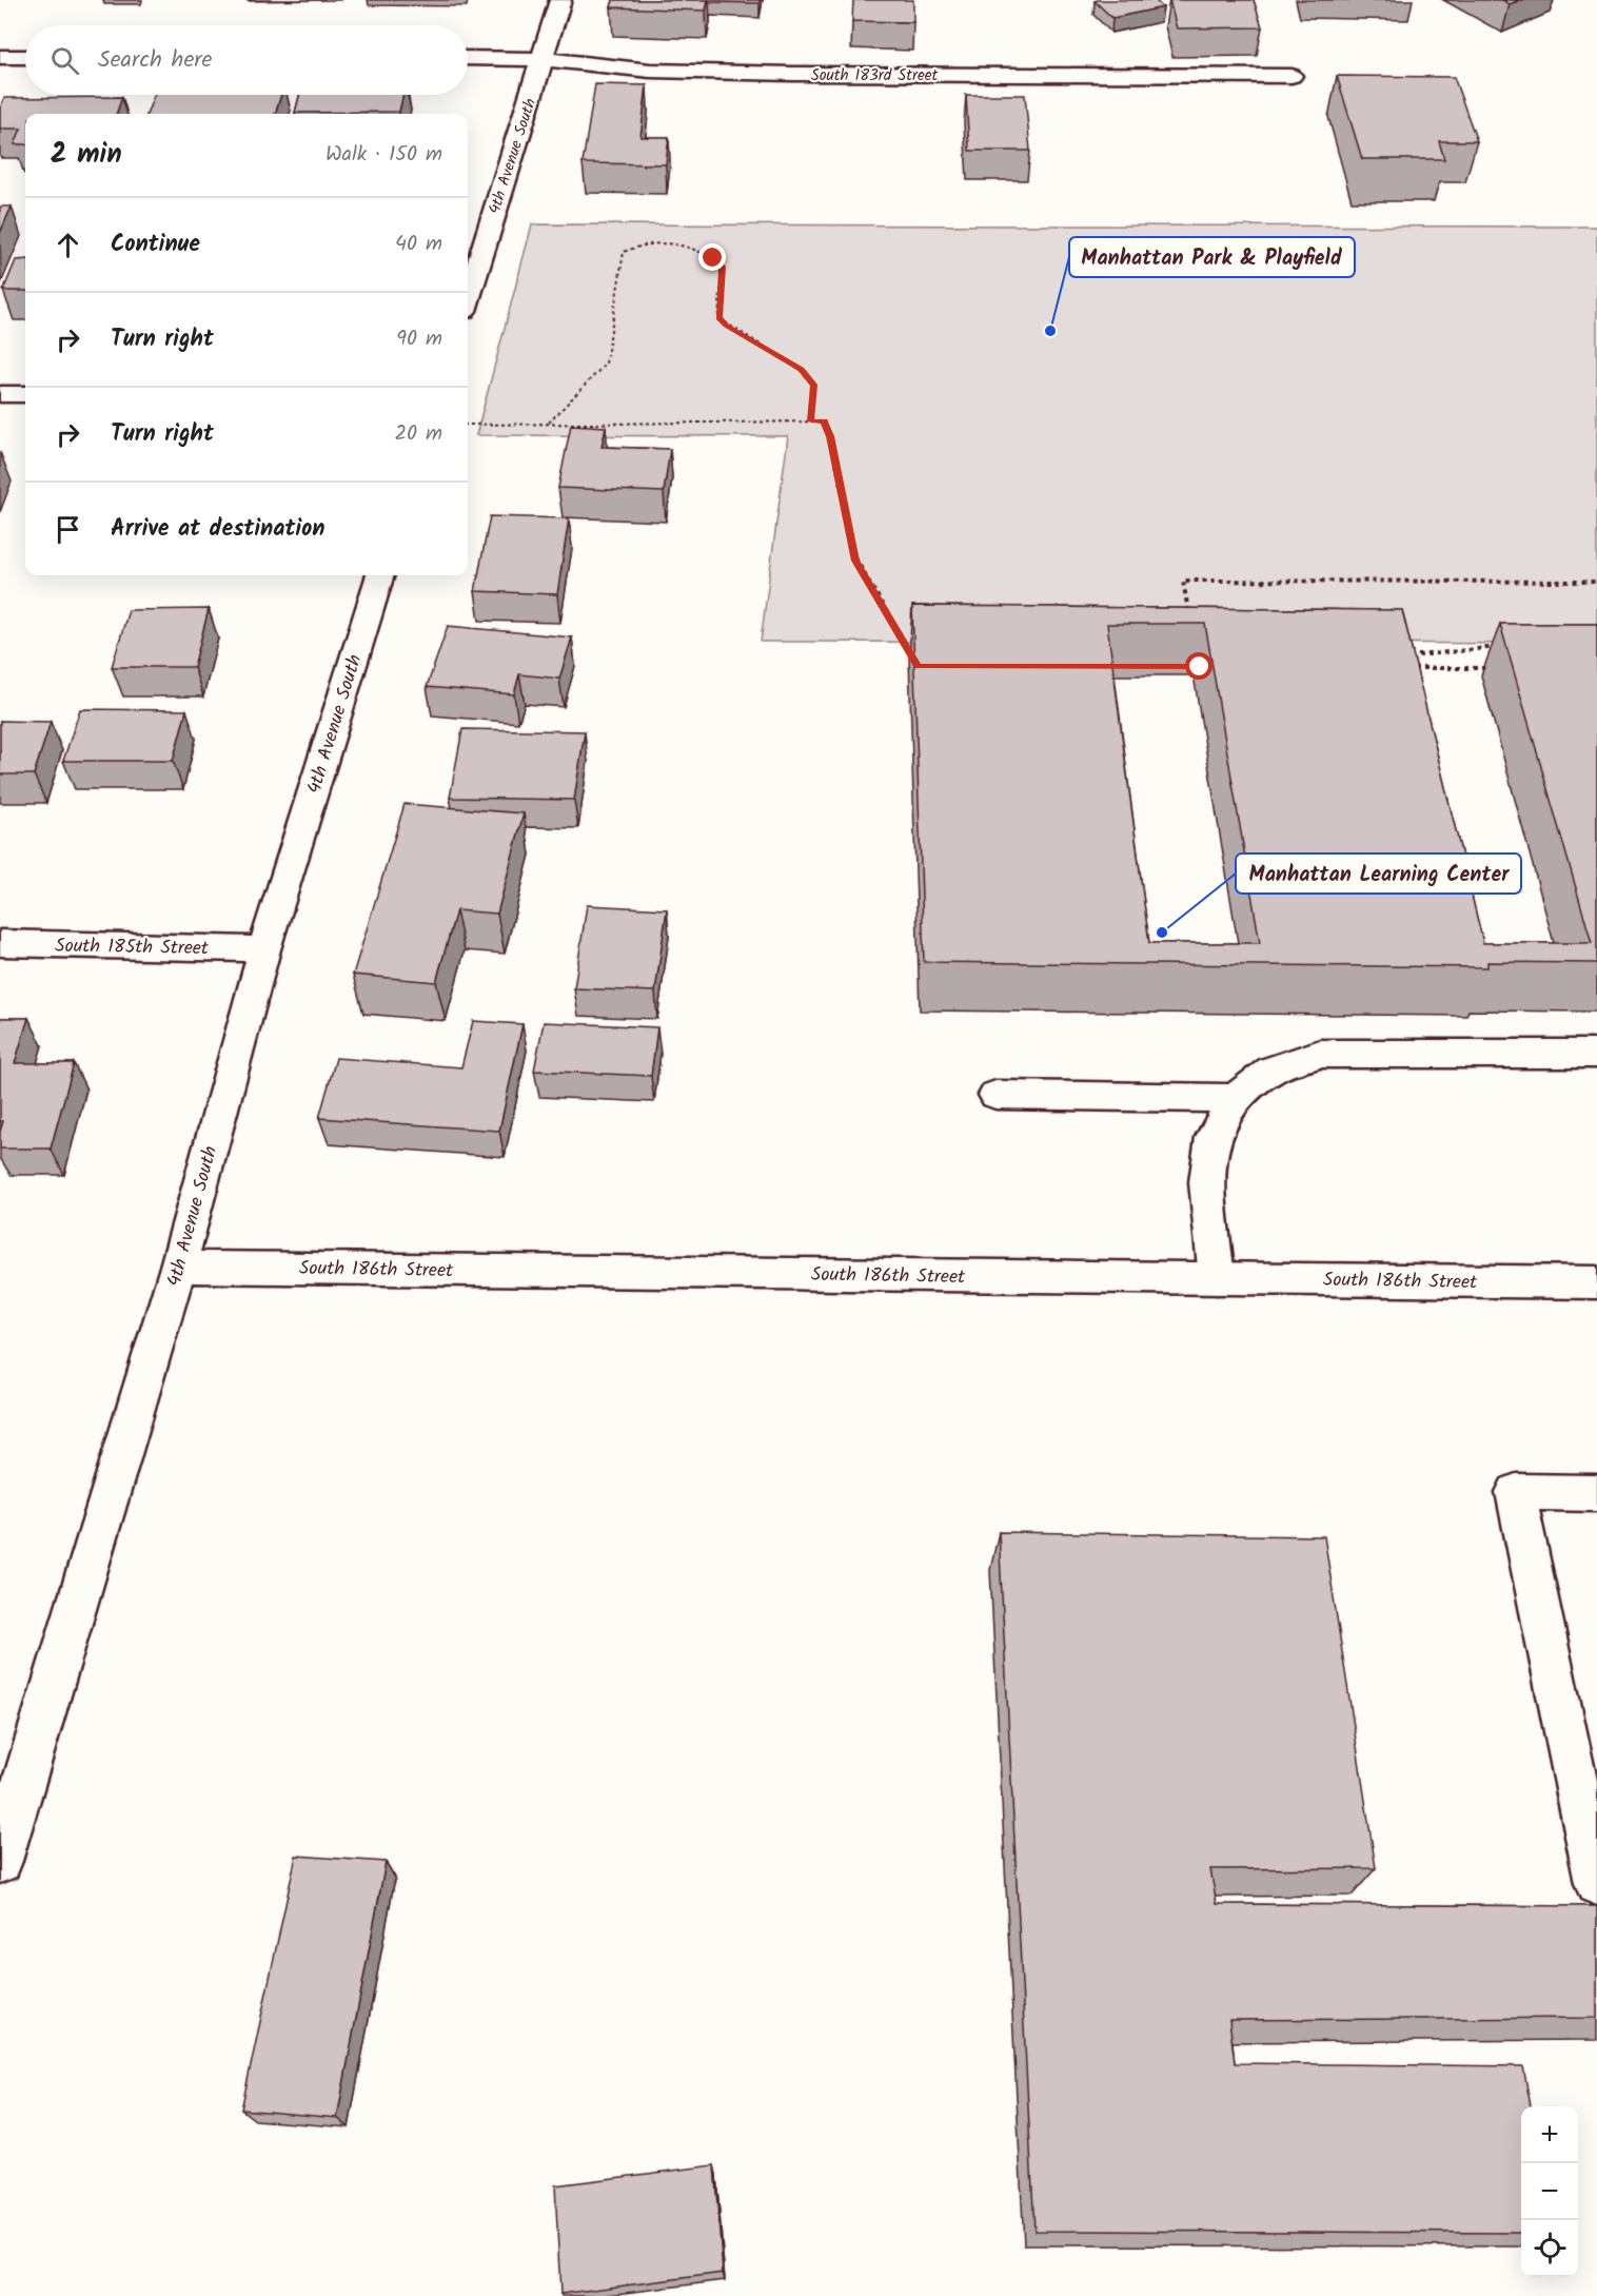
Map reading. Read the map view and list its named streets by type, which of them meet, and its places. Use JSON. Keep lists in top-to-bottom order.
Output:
{
  "streets": {
    "street": [
      "South 183rd Street",
      "4th Avenue South",
      "South 185th Street",
      "South 186th Street"
    ]
  },
  "crossings": [
    ["South 183rd Street", "4th Avenue South"],
    ["4th Avenue South", "South 185th Street"],
    ["4th Avenue South", "South 186th Street"]
  ],
  "places": ["Manhattan Park & Playfield", "Manhattan Learning Center"],
  "page": {
    "search": "Search here",
    "heading": ["2 min", "Walk · 150 m"],
    "list": [
      ["Continue", "40 m"],
      ["Turn right", "90 m"],
      ["Turn right", "20 m"],
      "Arrive at destination"
    ],
    "map_buttons": ["+", "−"]
  }
}
